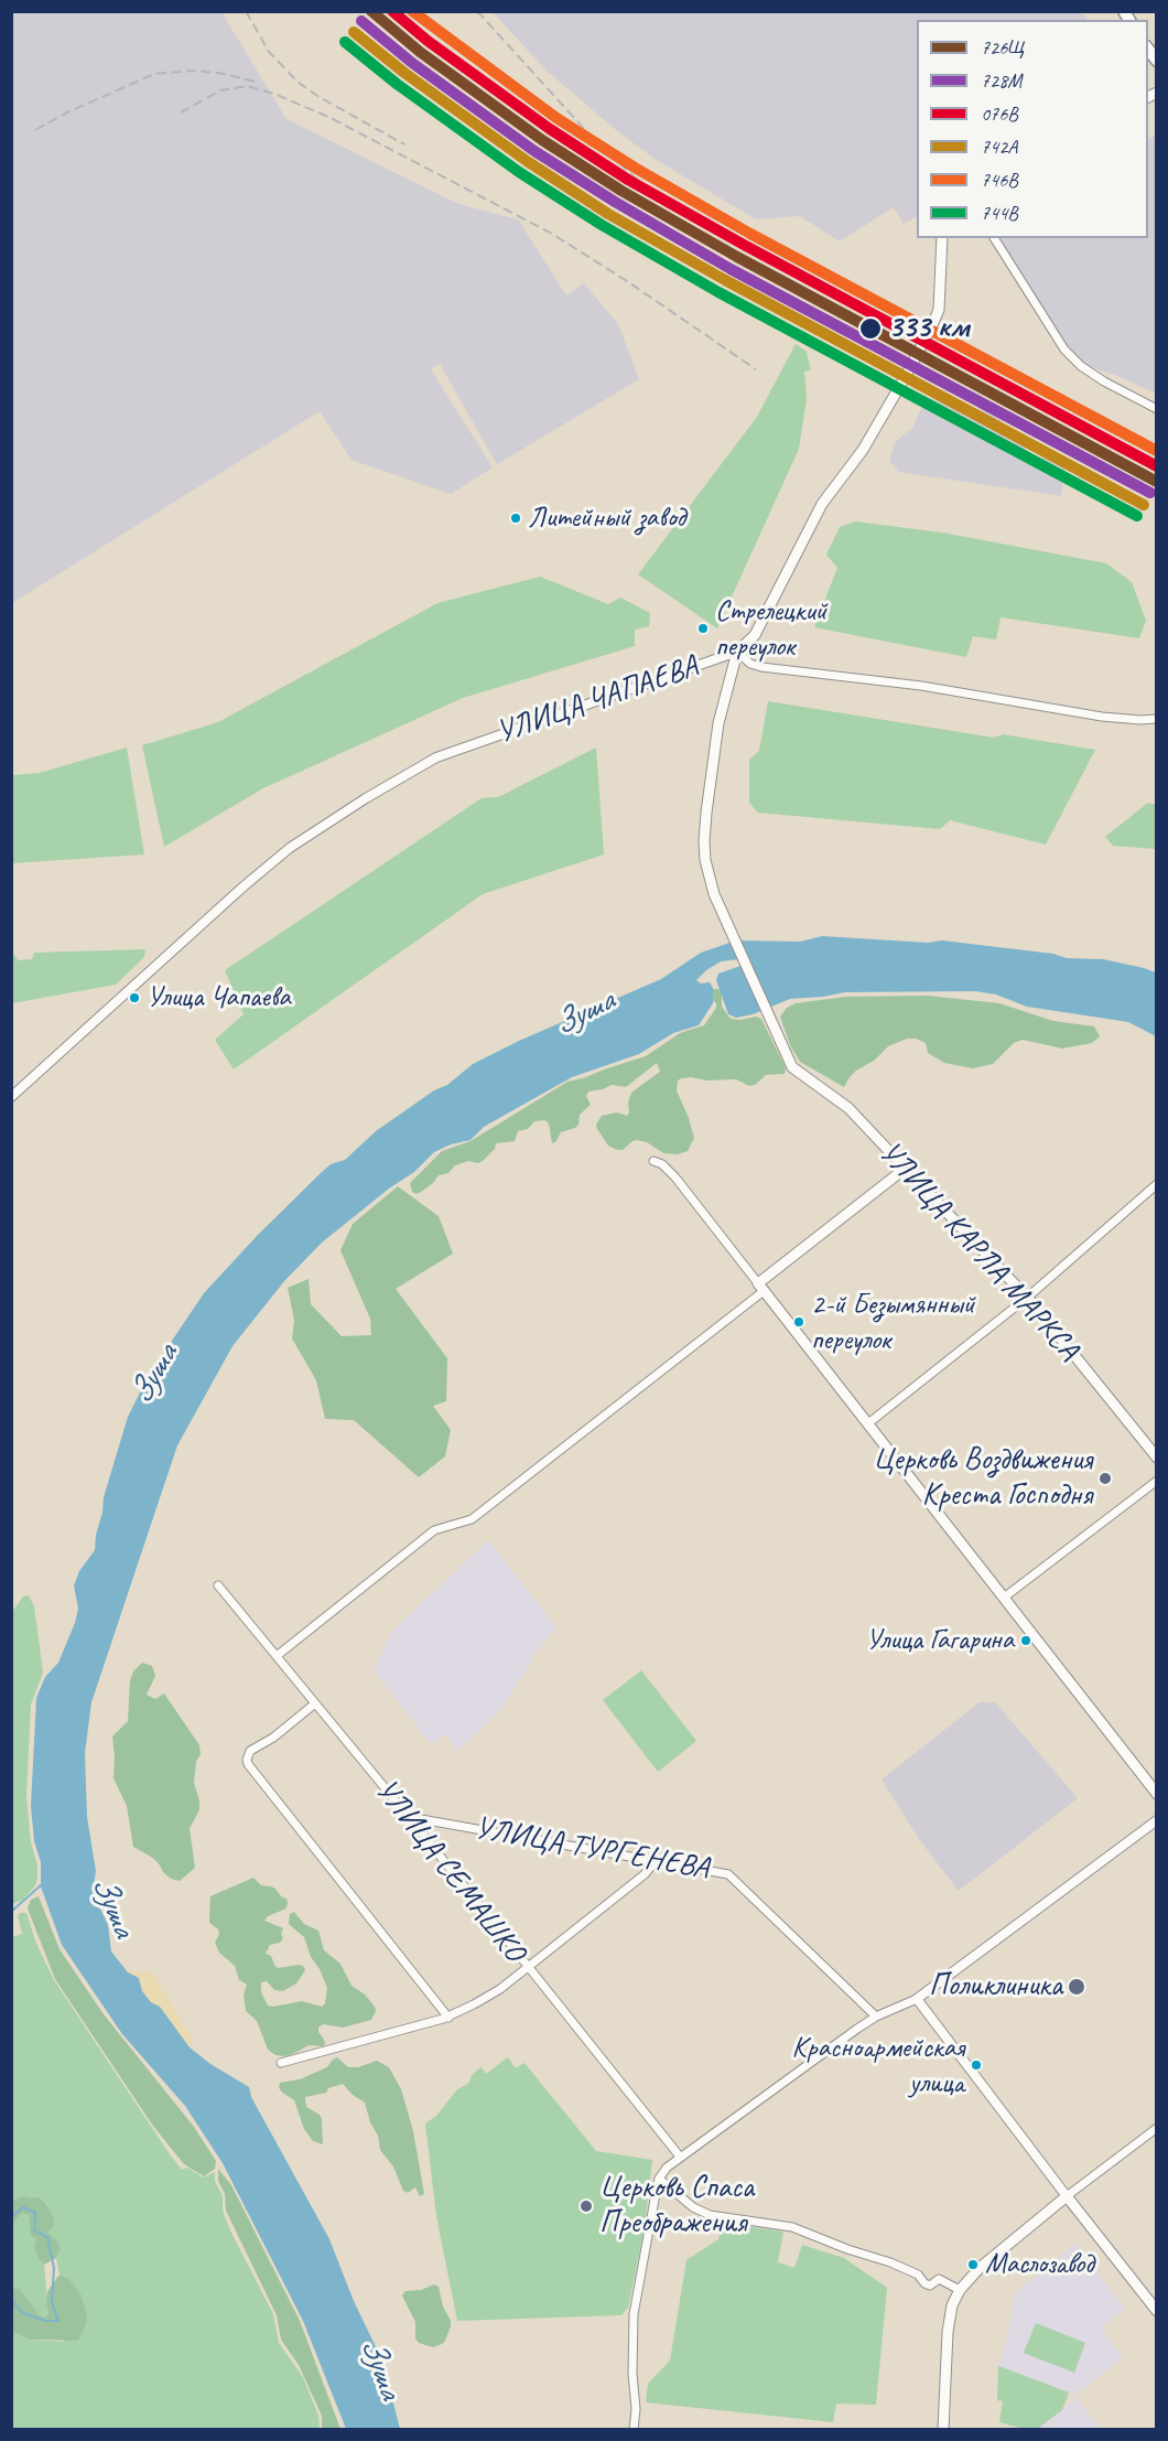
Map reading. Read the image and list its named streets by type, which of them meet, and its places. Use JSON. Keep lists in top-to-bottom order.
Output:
{
  "streets": {
    "main road": ["УЛИЦА КАРЛА МАРКСА"],
    "street": ["УЛИЦА ЧАПАЕВА", "УЛИЦА ТУРГЕНЕВА", "УЛИЦА СЕМАШКО"]
  },
  "crossings": [
    ["УЛИЦА ЧАПАЕВА", "УЛИЦА КАРЛА МАРКСА"],
    ["УЛИЦА ТУРГЕНЕВА", "УЛИЦА СЕМАШКО"]
  ],
  "water": ["Зуша"],
  "places": [
    "333 км",
    "Литейный завод",
    "Стрелецкий переулок",
    "Улица Чапаева",
    "2-й Безымянный переулок",
    "Церковь Воздвижения Креста Господня",
    "Улица Гагарина",
    "Поликлиника",
    "Красноармейская улица",
    "Церковь Спаса Преображения",
    "Маслозавод"
  ],
  "lines": [
    "transit line 726Щ",
    "transit line 076В",
    "transit line 746В",
    "transit line 728М",
    "transit line 742А",
    "transit line 744В"
  ],
  "legend": [
    "726Щ",
    "728М",
    "076В",
    "742А",
    "746В",
    "744В"
  ]
}
